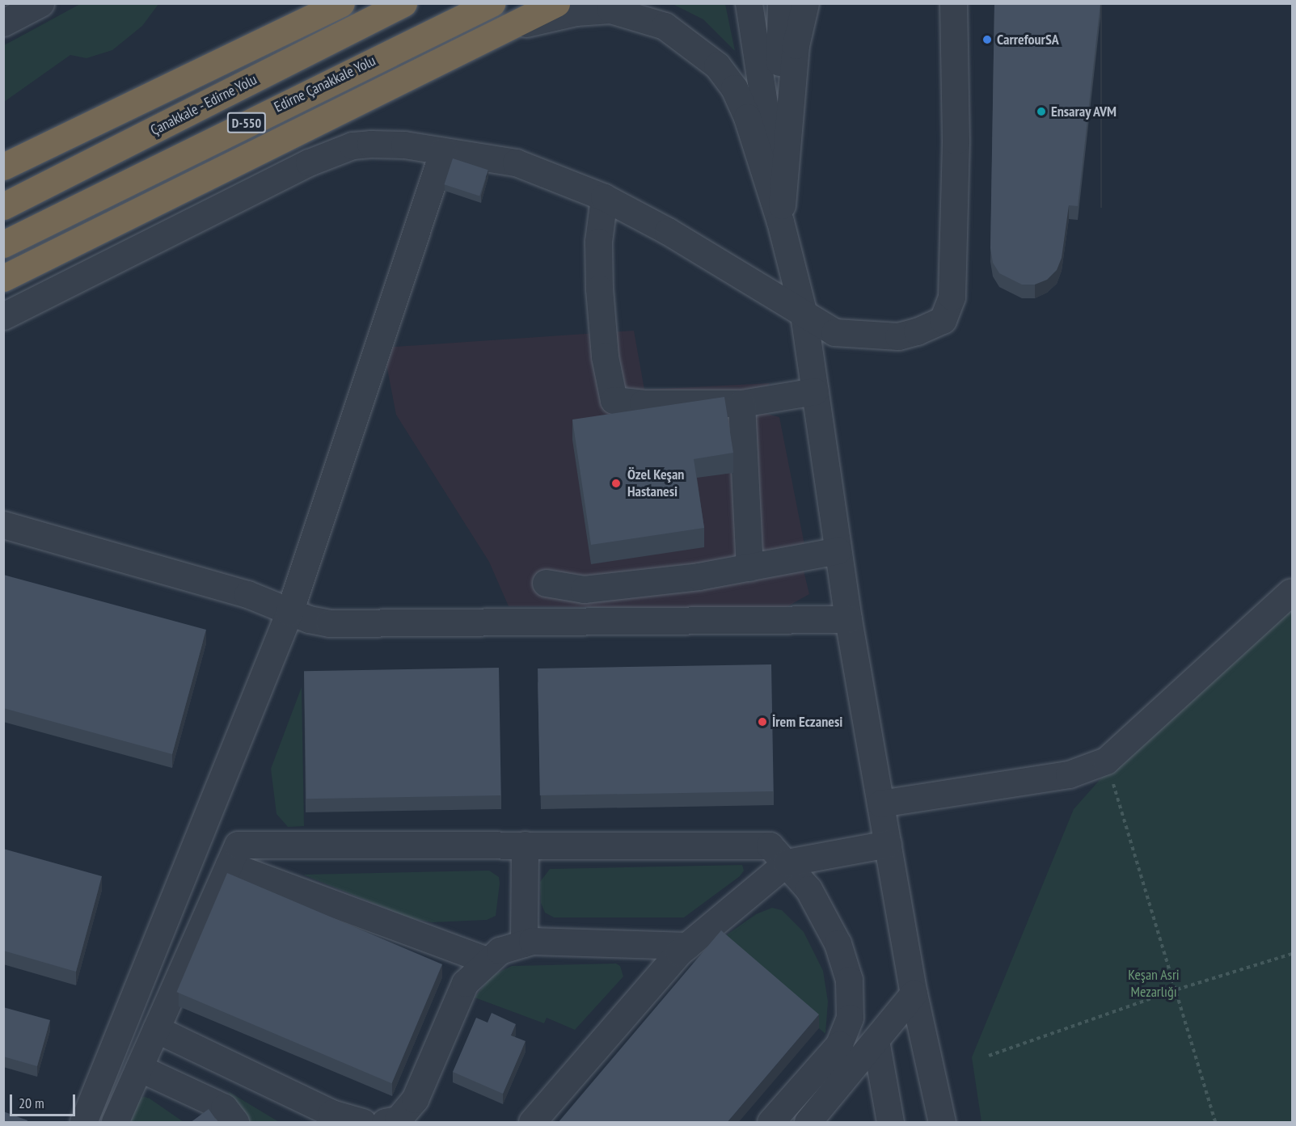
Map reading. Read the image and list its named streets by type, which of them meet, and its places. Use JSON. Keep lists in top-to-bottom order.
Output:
{
  "streets": {
    "highway": ["Edirne Çanakkale Yolu", "Çanakkale - Edirne Yolu", "D-550"]
  },
  "parks": ["Keşan Asri Mezarlığı"],
  "places": [
    "CarrefourSA",
    "Ensaray AVM",
    "Özel Keşan Hastanesi",
    "İrem Eczanesi"
  ],
  "scale_bar": "20 m"
}
